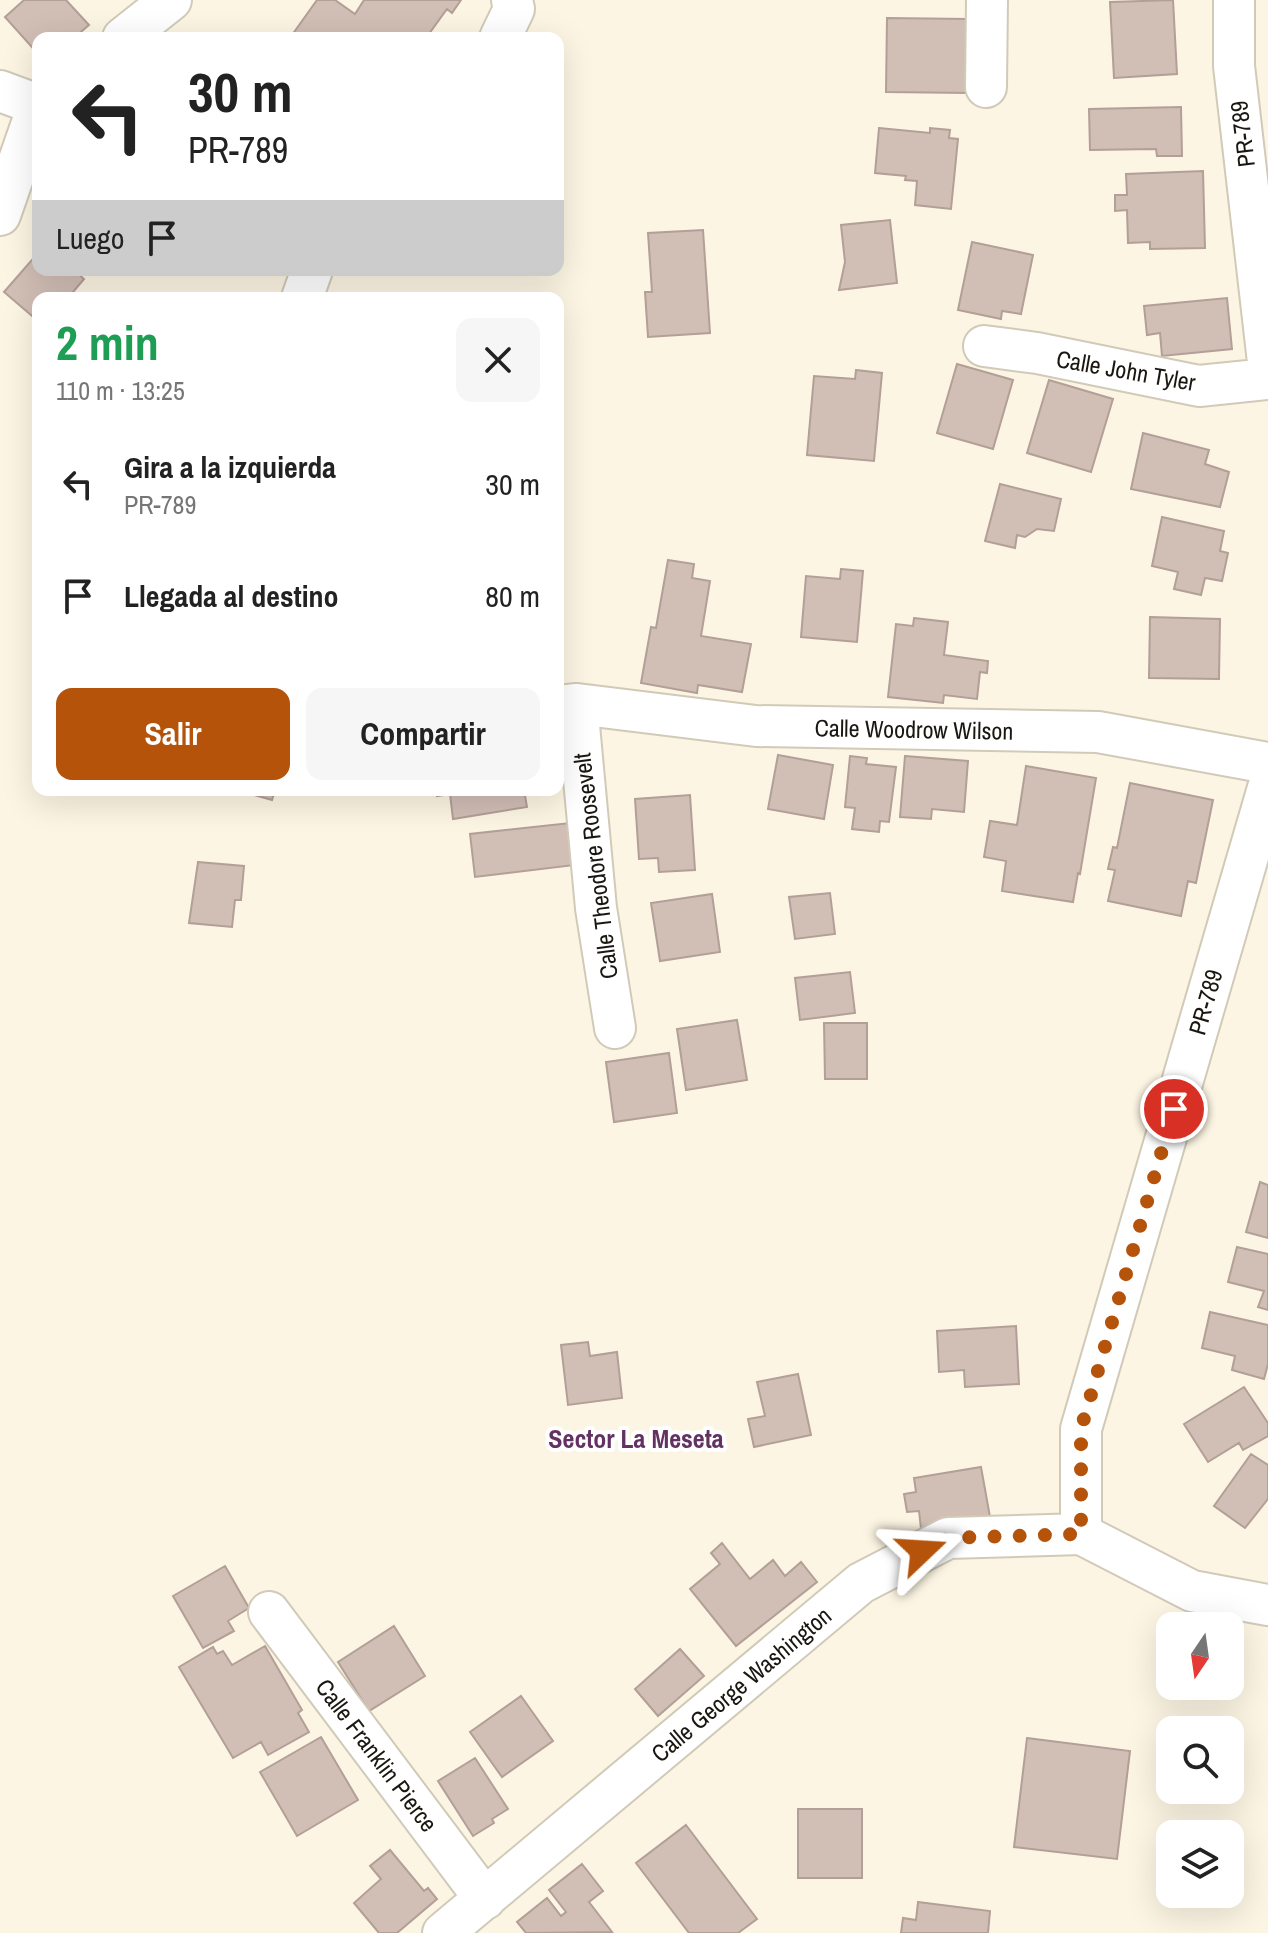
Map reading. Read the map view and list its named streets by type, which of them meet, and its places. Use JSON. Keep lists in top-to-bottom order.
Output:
{
  "streets": {
    "street": [
      "PR-789",
      "Calle John Tyler",
      "Calle Woodrow Wilson",
      "Calle Theodore Roosevelt",
      "Calle George Washington",
      "Calle Franklin Pierce"
    ]
  },
  "crossings": [
    ["PR-789", "Calle George Washington"],
    ["Calle Woodrow Wilson", "Calle Theodore Roosevelt"],
    ["Calle George Washington", "Calle Franklin Pierce"]
  ],
  "districts": ["Sector La Meseta"],
  "north": "bottom",
  "page": {
    "turn": ["30 m", "PR-789"],
    "then": "Luego",
    "heading": ["2 min", "110 m · 13:25"],
    "list": [
      {
        "name": "Gira a la izquierda",
        "note": "PR-789",
        "value": "30 m"
      },
      {
        "name": "Llegada al destino",
        "value": "80 m"
      }
    ],
    "buttons": ["Salir", "Compartir"]
  }
}
